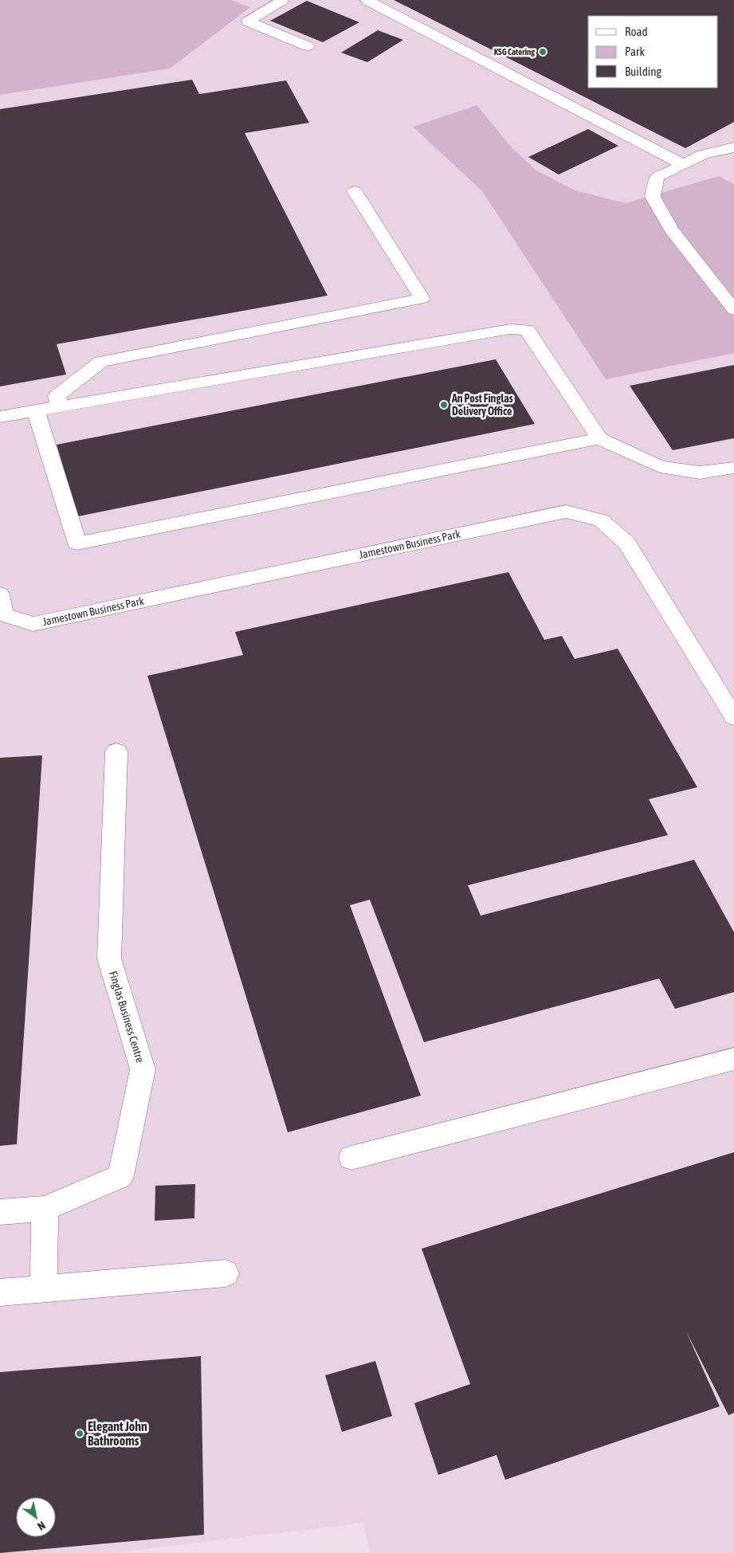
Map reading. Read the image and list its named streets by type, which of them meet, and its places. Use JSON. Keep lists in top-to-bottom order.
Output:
{
  "streets": {
    "street": ["Jamestown Business Park", "Finglas Business Centre"]
  },
  "places": ["KSG Catering", "An Post Finglas Delivery Office", "Elegant John Bathrooms"],
  "legend": ["Road", "Park", "Building"],
  "north": "bottom right"
}
